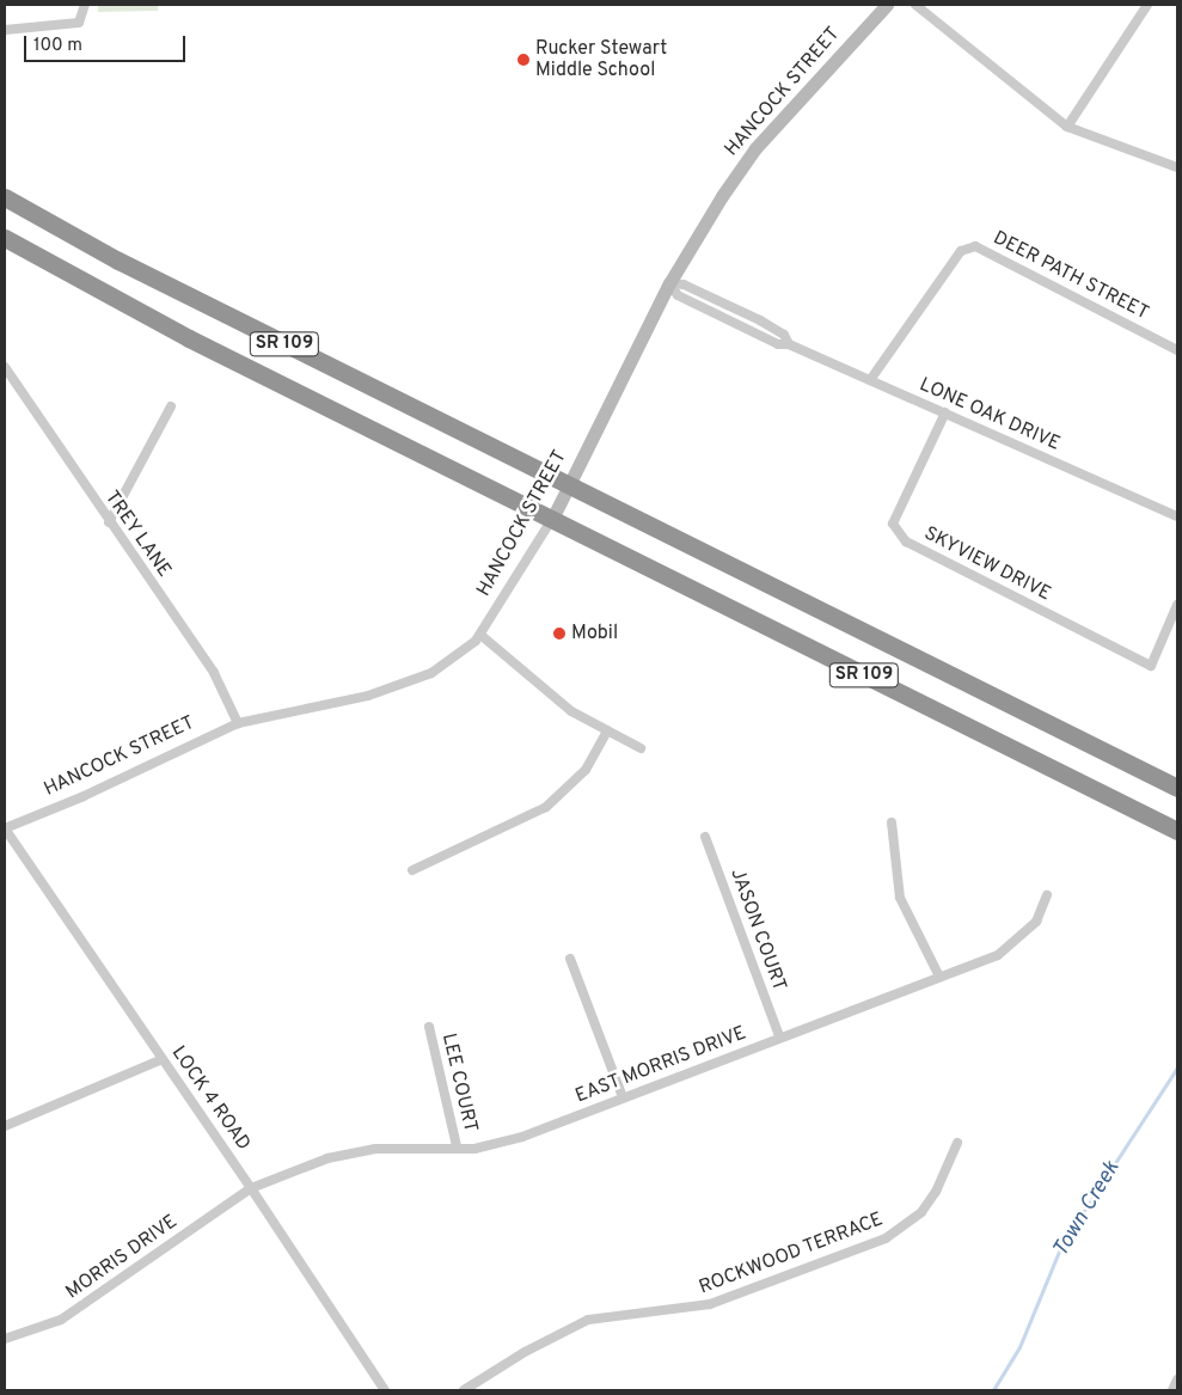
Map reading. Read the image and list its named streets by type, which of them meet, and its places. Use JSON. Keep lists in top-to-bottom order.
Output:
{
  "streets": {
    "highway": ["SR 109"],
    "street": [
      "HANCOCK STREET",
      "DEER PATH STREET",
      "LONE OAK DRIVE",
      "TREY LANE",
      "SKYVIEW DRIVE",
      "JASON COURT",
      "EAST MORRIS DRIVE",
      "LEE COURT",
      "LOCK 4 ROAD",
      "ROCKWOOD TERRACE",
      "MORRIS DRIVE"
    ]
  },
  "crossings": [
    ["HANCOCK STREET", "SR 109"],
    ["HANCOCK STREET", "LONE OAK DRIVE"],
    ["HANCOCK STREET", "TREY LANE"],
    ["HANCOCK STREET", "LOCK 4 ROAD"],
    ["DEER PATH STREET", "LONE OAK DRIVE"],
    ["LONE OAK DRIVE", "SKYVIEW DRIVE"],
    ["JASON COURT", "EAST MORRIS DRIVE"],
    ["EAST MORRIS DRIVE", "LEE COURT"],
    ["EAST MORRIS DRIVE", "LOCK 4 ROAD"],
    ["EAST MORRIS DRIVE", "MORRIS DRIVE"],
    ["LOCK 4 ROAD", "MORRIS DRIVE"]
  ],
  "water": ["Town Creek"],
  "places": ["Rucker Stewart Middle School", "Mobil"],
  "scale_bar": "100 m"
}
